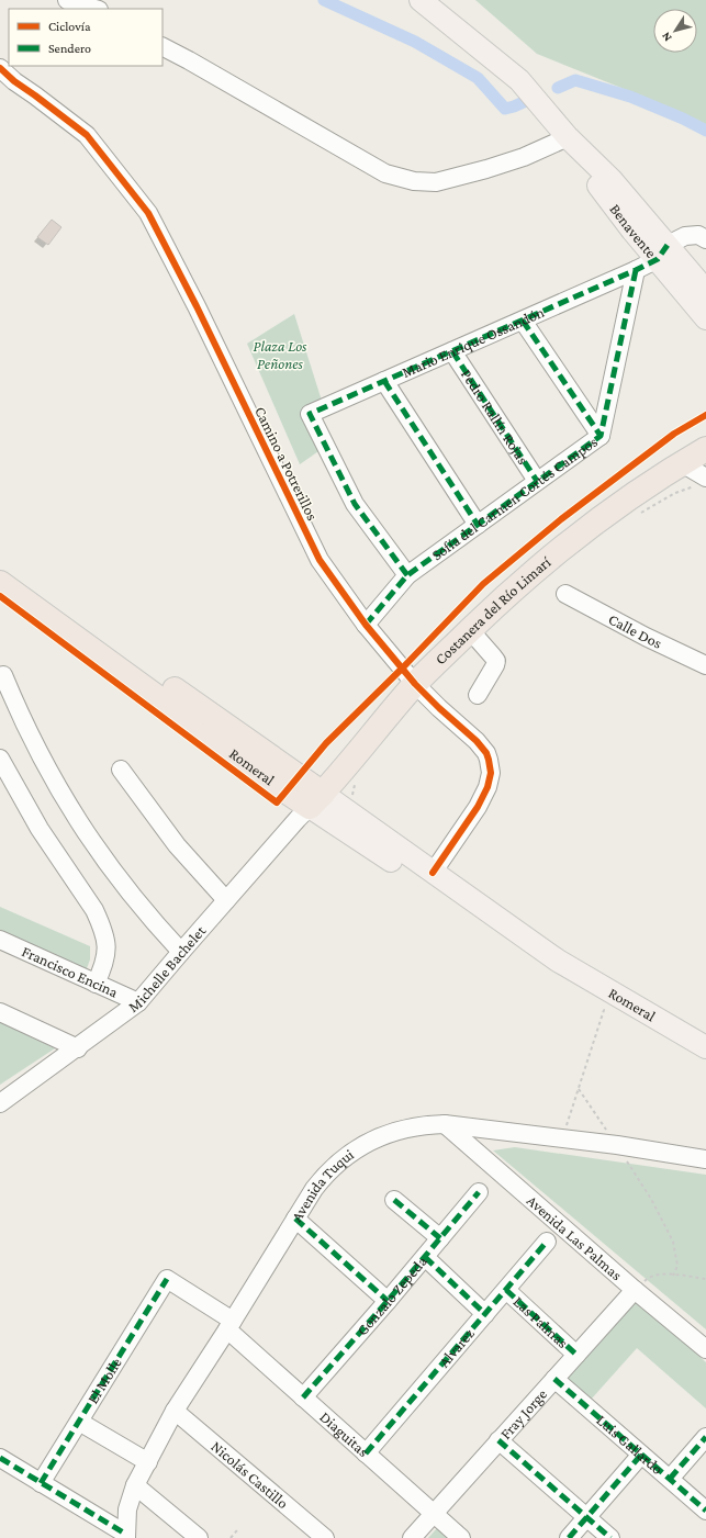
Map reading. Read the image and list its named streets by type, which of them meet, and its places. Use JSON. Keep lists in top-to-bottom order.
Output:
{
  "streets": {
    "highway": ["Costanera del Río Limarí", "Romeral"],
    "main road": ["Benavente"],
    "street": [
      "Mario Enrique Ossandón",
      "Pedro Rallín Rojas",
      "Camino a Potrerillos",
      "Sofía del Carmen Cortés Campos",
      "Calle Dos",
      "Michelle Bachelet",
      "Francisco Encina",
      "Avenida Tuqui",
      "Avenida Las Palmas",
      "Gonzalo Zepeda",
      "Las Palmas",
      "Alvarez",
      "El Molle",
      "Fray Jorge",
      "Diaguitas",
      "Luis Gallardo",
      "Nicolás Castillo"
    ]
  },
  "crossings": [
    ["Benavente", "Mario Enrique Ossandón"],
    ["Mario Enrique Ossandón", "Pedro Rallín Rojas"],
    ["Mario Enrique Ossandón", "Sofía del Carmen Cortés Campos"],
    ["Pedro Rallín Rojas", "Sofía del Carmen Cortés Campos"],
    ["Camino a Potrerillos", "Sofía del Carmen Cortés Campos"],
    ["Camino a Potrerillos", "Costanera del Río Limarí"],
    ["Camino a Potrerillos", "Romeral"],
    ["Costanera del Río Limarí", "Romeral"],
    ["Costanera del Río Limarí", "Michelle Bachelet"],
    ["Romeral", "Michelle Bachelet"],
    ["Michelle Bachelet", "Francisco Encina"],
    ["Avenida Tuqui", "Avenida Las Palmas"],
    ["Avenida Tuqui", "Diaguitas"],
    ["Avenida Tuqui", "Nicolás Castillo"],
    ["Avenida Las Palmas", "Fray Jorge"],
    ["Gonzalo Zepeda", "Diaguitas"],
    ["Las Palmas", "Alvarez"],
    ["Las Palmas", "Fray Jorge"],
    ["Alvarez", "Diaguitas"],
    ["El Molle", "Diaguitas"],
    ["Fray Jorge", "Diaguitas"],
    ["Fray Jorge", "Luis Gallardo"]
  ],
  "parks": ["Plaza Los Peñones"],
  "legend": ["Ciclovía", "Sendero"],
  "north": "bottom left"
}
